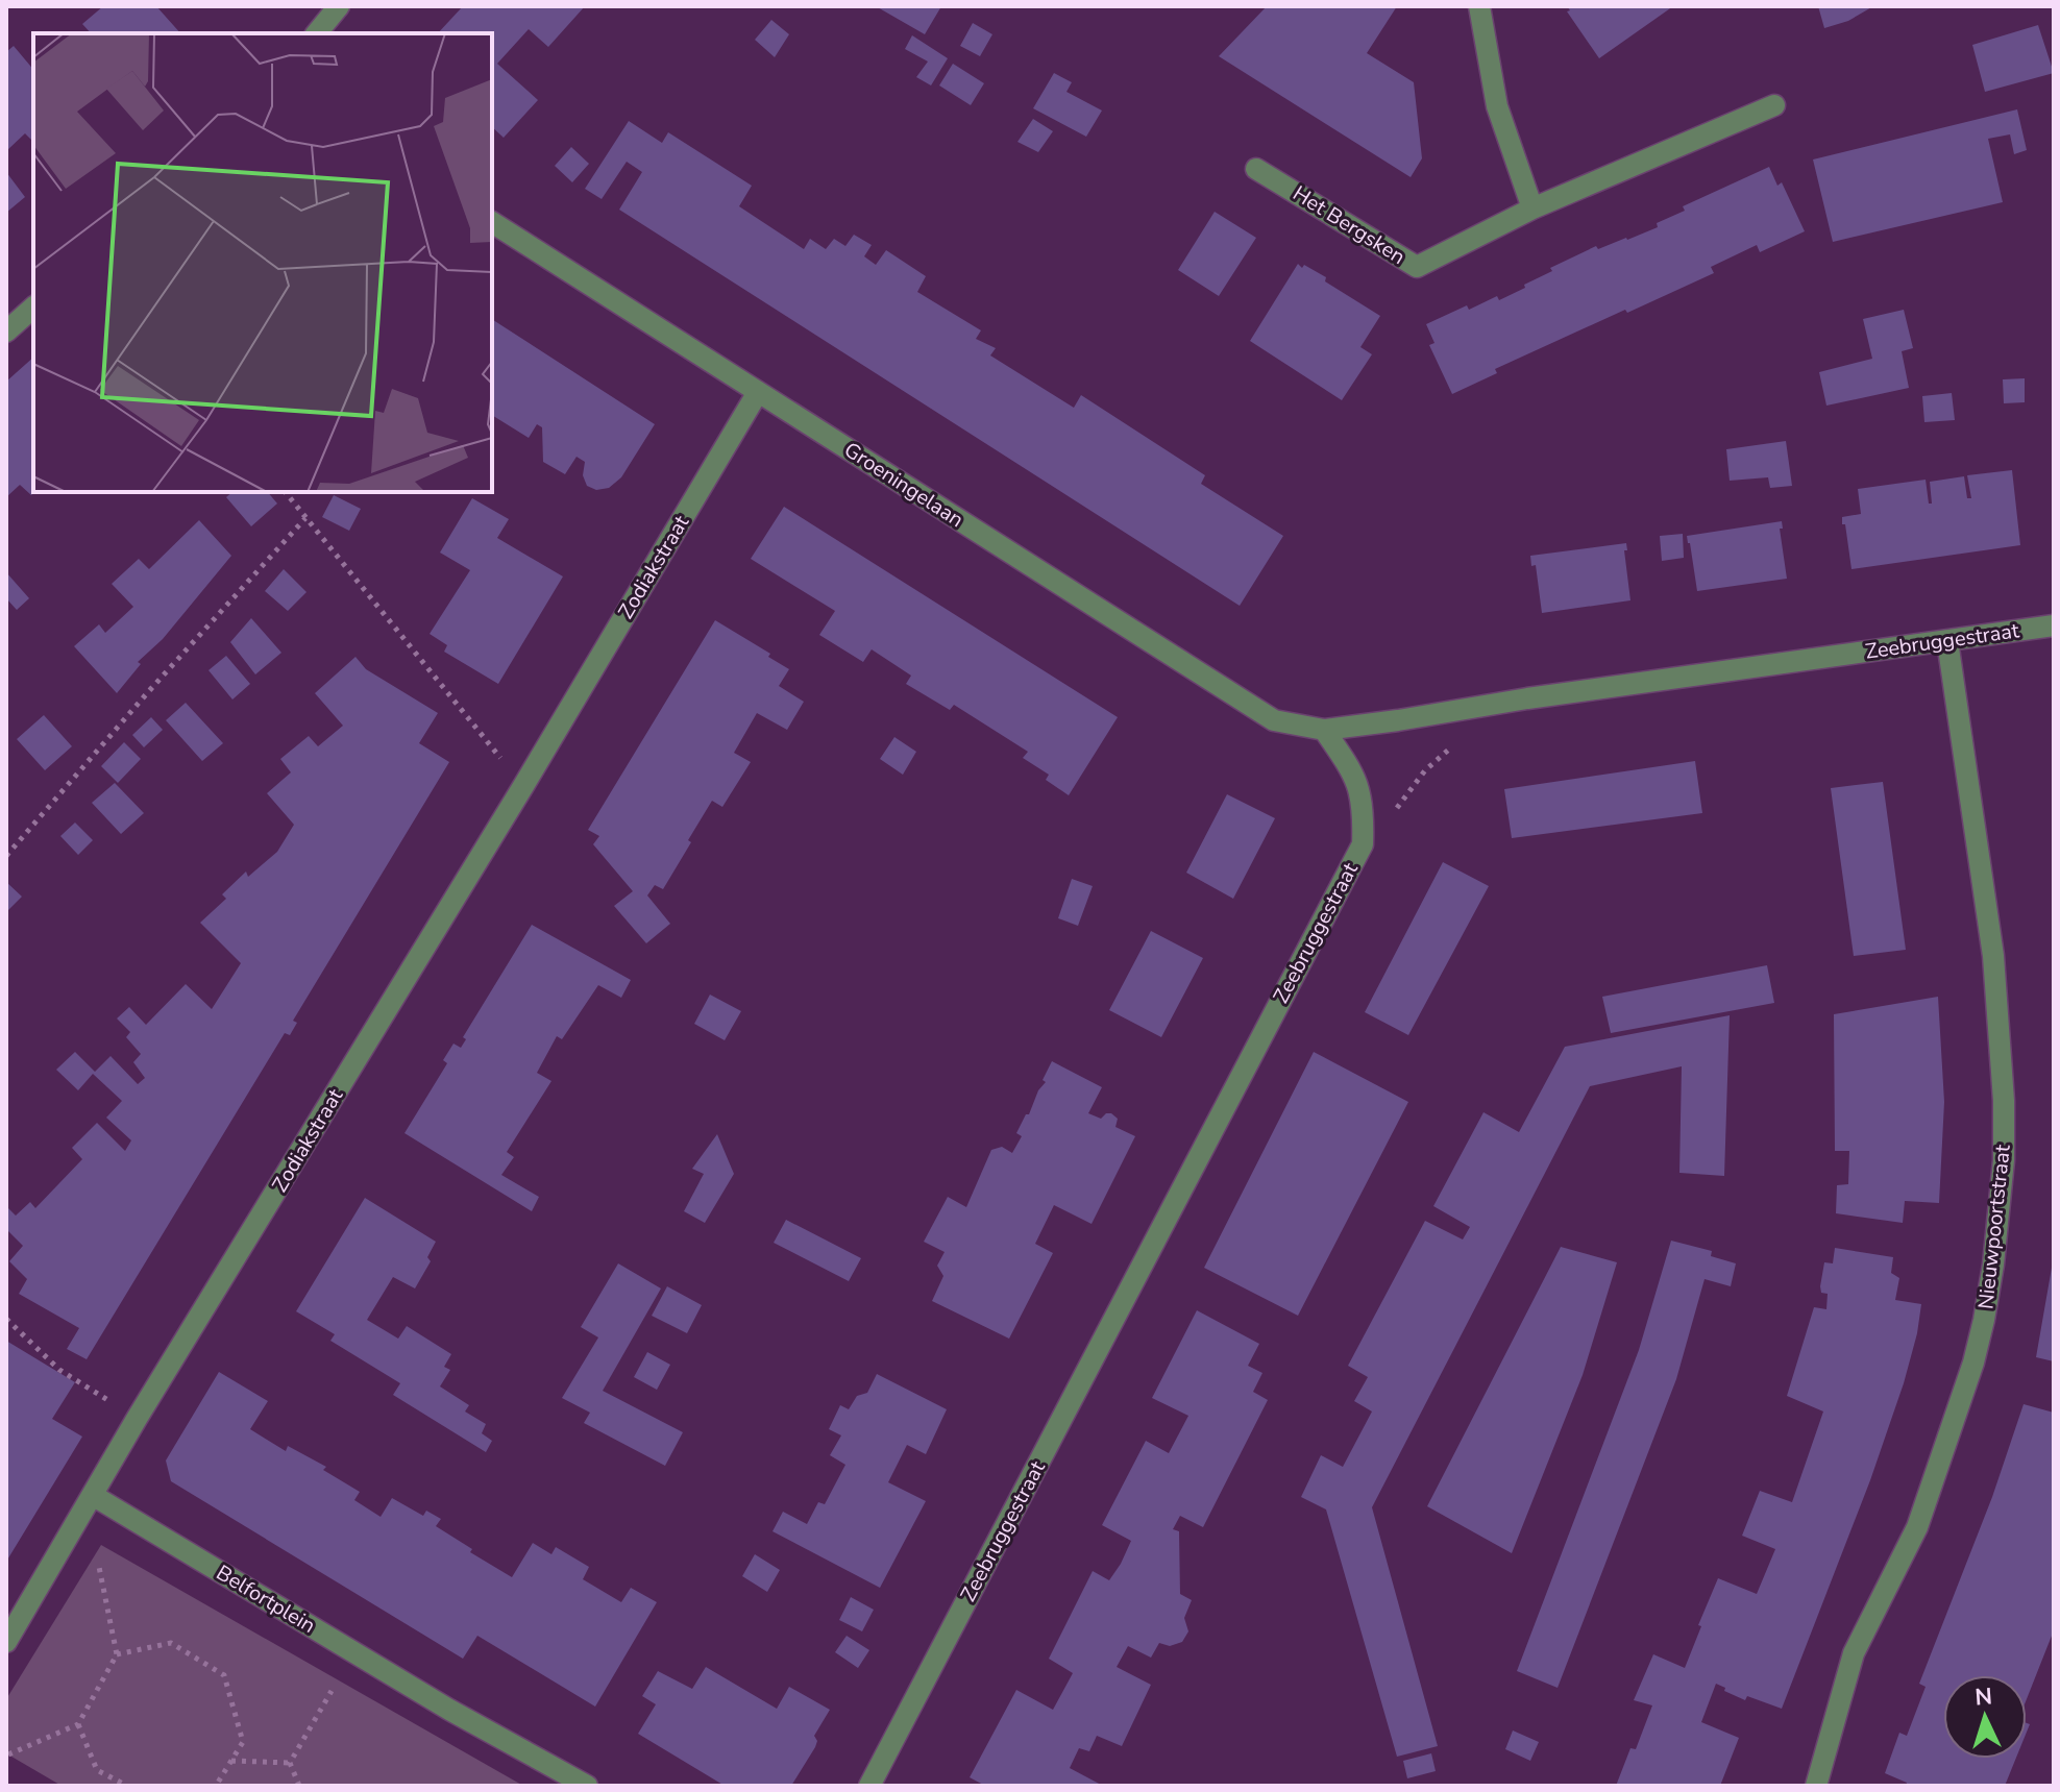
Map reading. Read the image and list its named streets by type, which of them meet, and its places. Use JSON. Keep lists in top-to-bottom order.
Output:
{
  "streets": {
    "street": [
      "Het Bergsken",
      "Groeningelaan",
      "Zodiakstraat",
      "Zeebruggestraat",
      "Nieuwpoortstraat",
      "Belfortplein"
    ]
  },
  "crossings": [
    ["Groeningelaan", "Zodiakstraat"],
    ["Groeningelaan", "Zeebruggestraat"],
    ["Zodiakstraat", "Belfortplein"],
    ["Zeebruggestraat", "Nieuwpoortstraat"]
  ],
  "north": "top"
}
